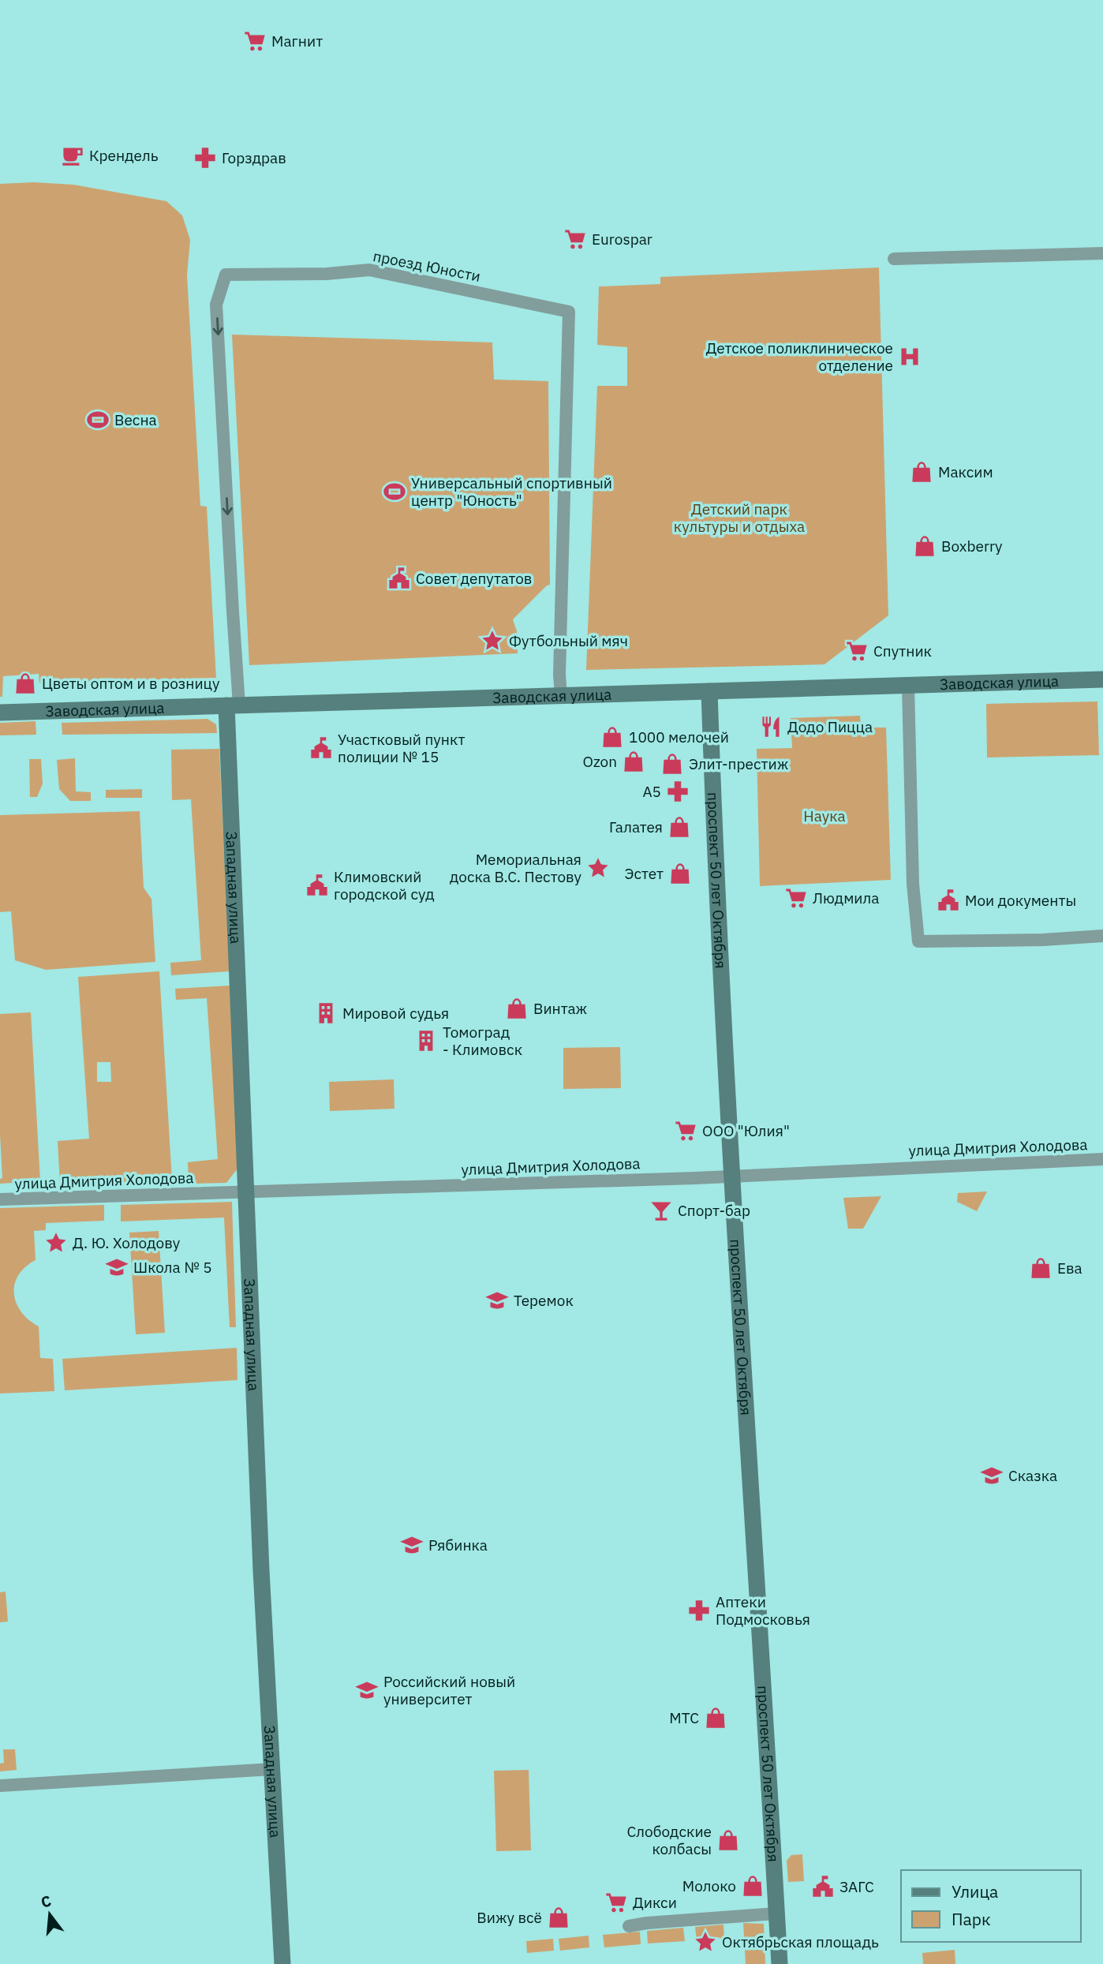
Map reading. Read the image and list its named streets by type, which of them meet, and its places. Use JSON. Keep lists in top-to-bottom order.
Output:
{
  "streets": {
    "main road": ["Заводская улица", "проспект 50 лет Октября", "Западная улица"],
    "street": ["проезд Юности", "улица Дмитрия Холодова"]
  },
  "crossings": [
    ["проезд Юности", "Заводская улица"],
    ["проезд Юности", "Западная улица"],
    ["Заводская улица", "проспект 50 лет Октября"],
    ["Заводская улица", "Западная улица"],
    ["проспект 50 лет Октября", "улица Дмитрия Холодова"],
    ["Западная улица", "улица Дмитрия Холодова"]
  ],
  "parks": ["Детский парк культуры и отдыха", "Наука"],
  "places": {
    "supermarket": [
      "Магнит",
      "Eurospar",
      "Спутник",
      "Людмила",
      "ООО \"Юлия\"",
      "Дикси"
    ],
    "cafe": ["Крендель"],
    "pharmacy": ["Горздрав", "А5", "Аптеки Подмосковья"],
    "hospital": ["Детское поликлиническое отделение"],
    "sports": ["Весна", "Универсальный спортивный центр \"Юность\""],
    "shop": [
      "Максим",
      "Boxberry",
      "Цветы оптом и в розницу",
      "1000 мелочей",
      "Ozon",
      "Элит-престиж",
      "Галатея",
      "Эстет",
      "Винтаж",
      "Ева",
      "МТС",
      "Слободские колбасы",
      "Молоко",
      "Вижу всё"
    ],
    "public building": [
      "Совет депутатов",
      "Участковый пункт полиции № 15",
      "Климовский городской суд",
      "Мои документы",
      "ЗАГС"
    ],
    "place": [
      "Футбольный мяч",
      "Мемориальная доска В.С. Пестову",
      "Д. Ю. Холодову",
      "Октябрьская площадь"
    ],
    "restaurant": ["Додо Пицца"],
    "building": ["Мировой судья", "Томоград - Климовск"],
    "bar": ["Спорт-бар"],
    "school or university": [
      "Школа № 5",
      "Теремок",
      "Сказка",
      "Рябинка",
      "Российский новый университет"
    ]
  },
  "legend": ["Улица", "Парк"],
  "north": "top"
}
